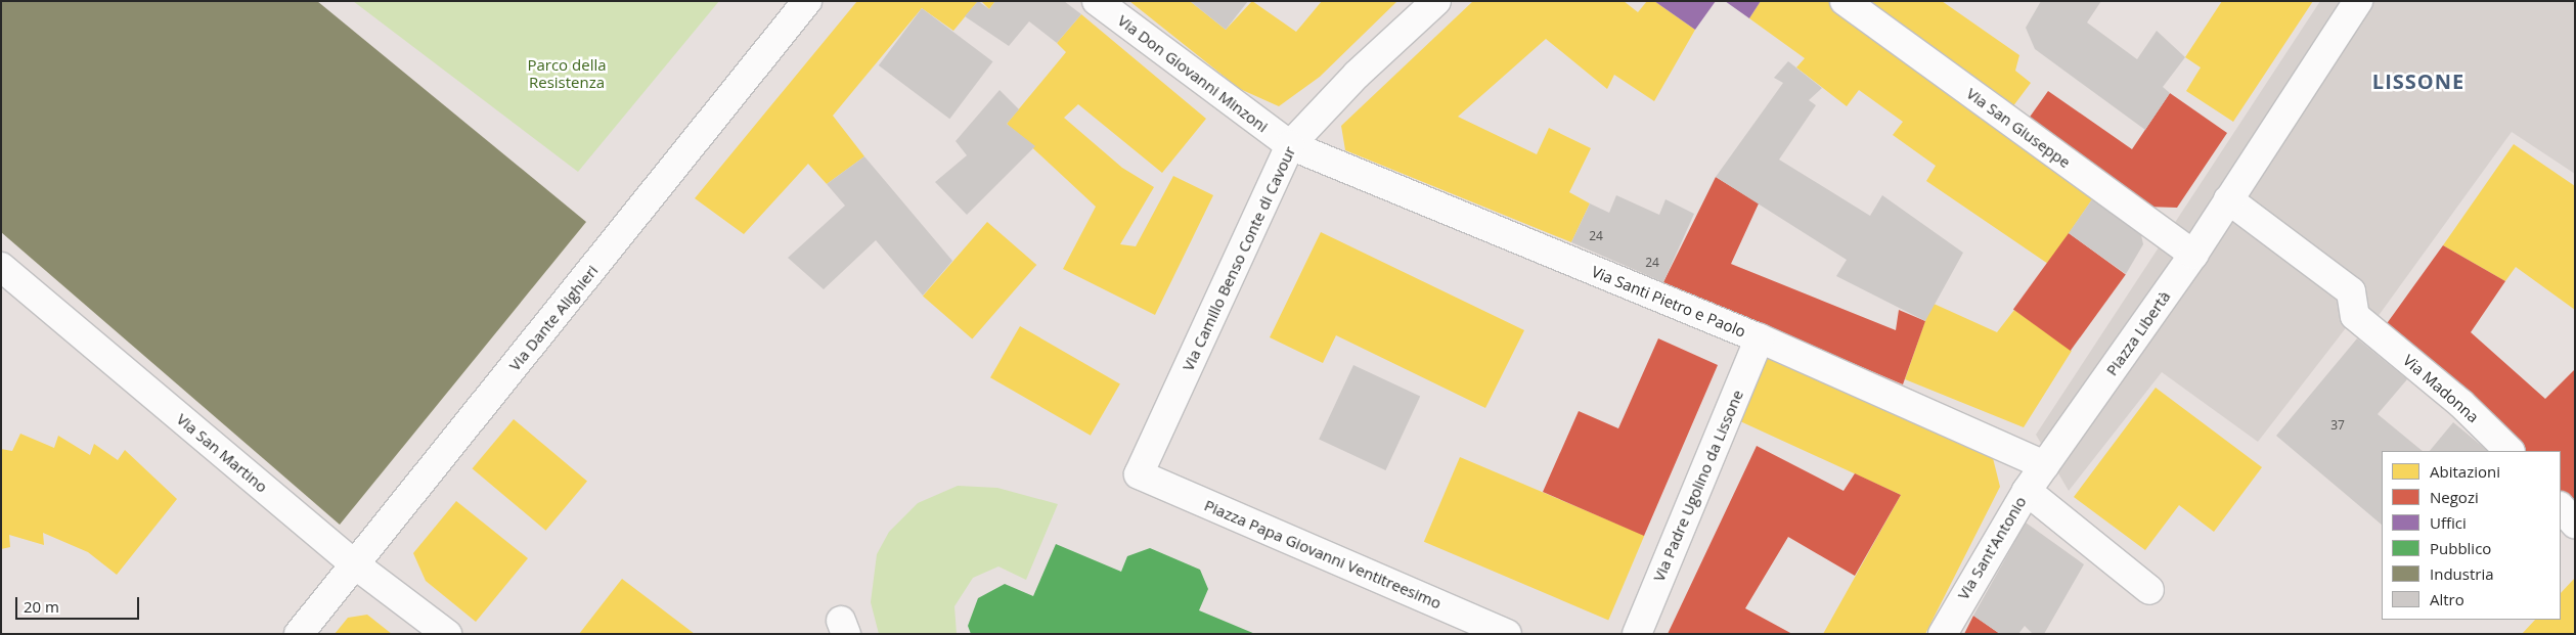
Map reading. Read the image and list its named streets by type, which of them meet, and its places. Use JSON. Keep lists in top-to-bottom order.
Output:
{
  "streets": {
    "street": [
      "Via Don Giovanni Minzoni",
      "Via San Giuseppe",
      "Via Camillo Benso Conte di Cavour",
      "Via Santi Pietro e Paolo",
      "Via Dante Alighieri",
      "Piazza Libertà",
      "Via Madonna",
      "Via San Martino",
      "Via Padre Ugolino da Lissone",
      "Via Sant'Antonio",
      "Piazza Papa Giovanni Ventitreesimo"
    ]
  },
  "crossings": [
    ["Via Don Giovanni Minzoni", "Via Camillo Benso Conte di Cavour"],
    ["Via Don Giovanni Minzoni", "Via Santi Pietro e Paolo"],
    ["Via San Giuseppe", "Piazza Libertà"],
    ["Via Camillo Benso Conte di Cavour", "Via Santi Pietro e Paolo"],
    ["Via Camillo Benso Conte di Cavour", "Piazza Papa Giovanni Ventitreesimo"],
    ["Via Santi Pietro e Paolo", "Piazza Libertà"],
    ["Via Santi Pietro e Paolo", "Via Padre Ugolino da Lissone"],
    ["Via Santi Pietro e Paolo", "Via Sant'Antonio"],
    ["Via Dante Alighieri", "Via San Martino"],
    ["Piazza Libertà", "Via Madonna"],
    ["Piazza Libertà", "Via Sant'Antonio"]
  ],
  "districts": ["LISSONE"],
  "parks": ["Parco della Resistenza"],
  "house_numbers": ["24", "24", "37"],
  "legend": [
    "Abitazioni",
    "Negozi",
    "Uffici",
    "Pubblico",
    "Industria",
    "Altro"
  ],
  "scale_bar": "20 m"
}
